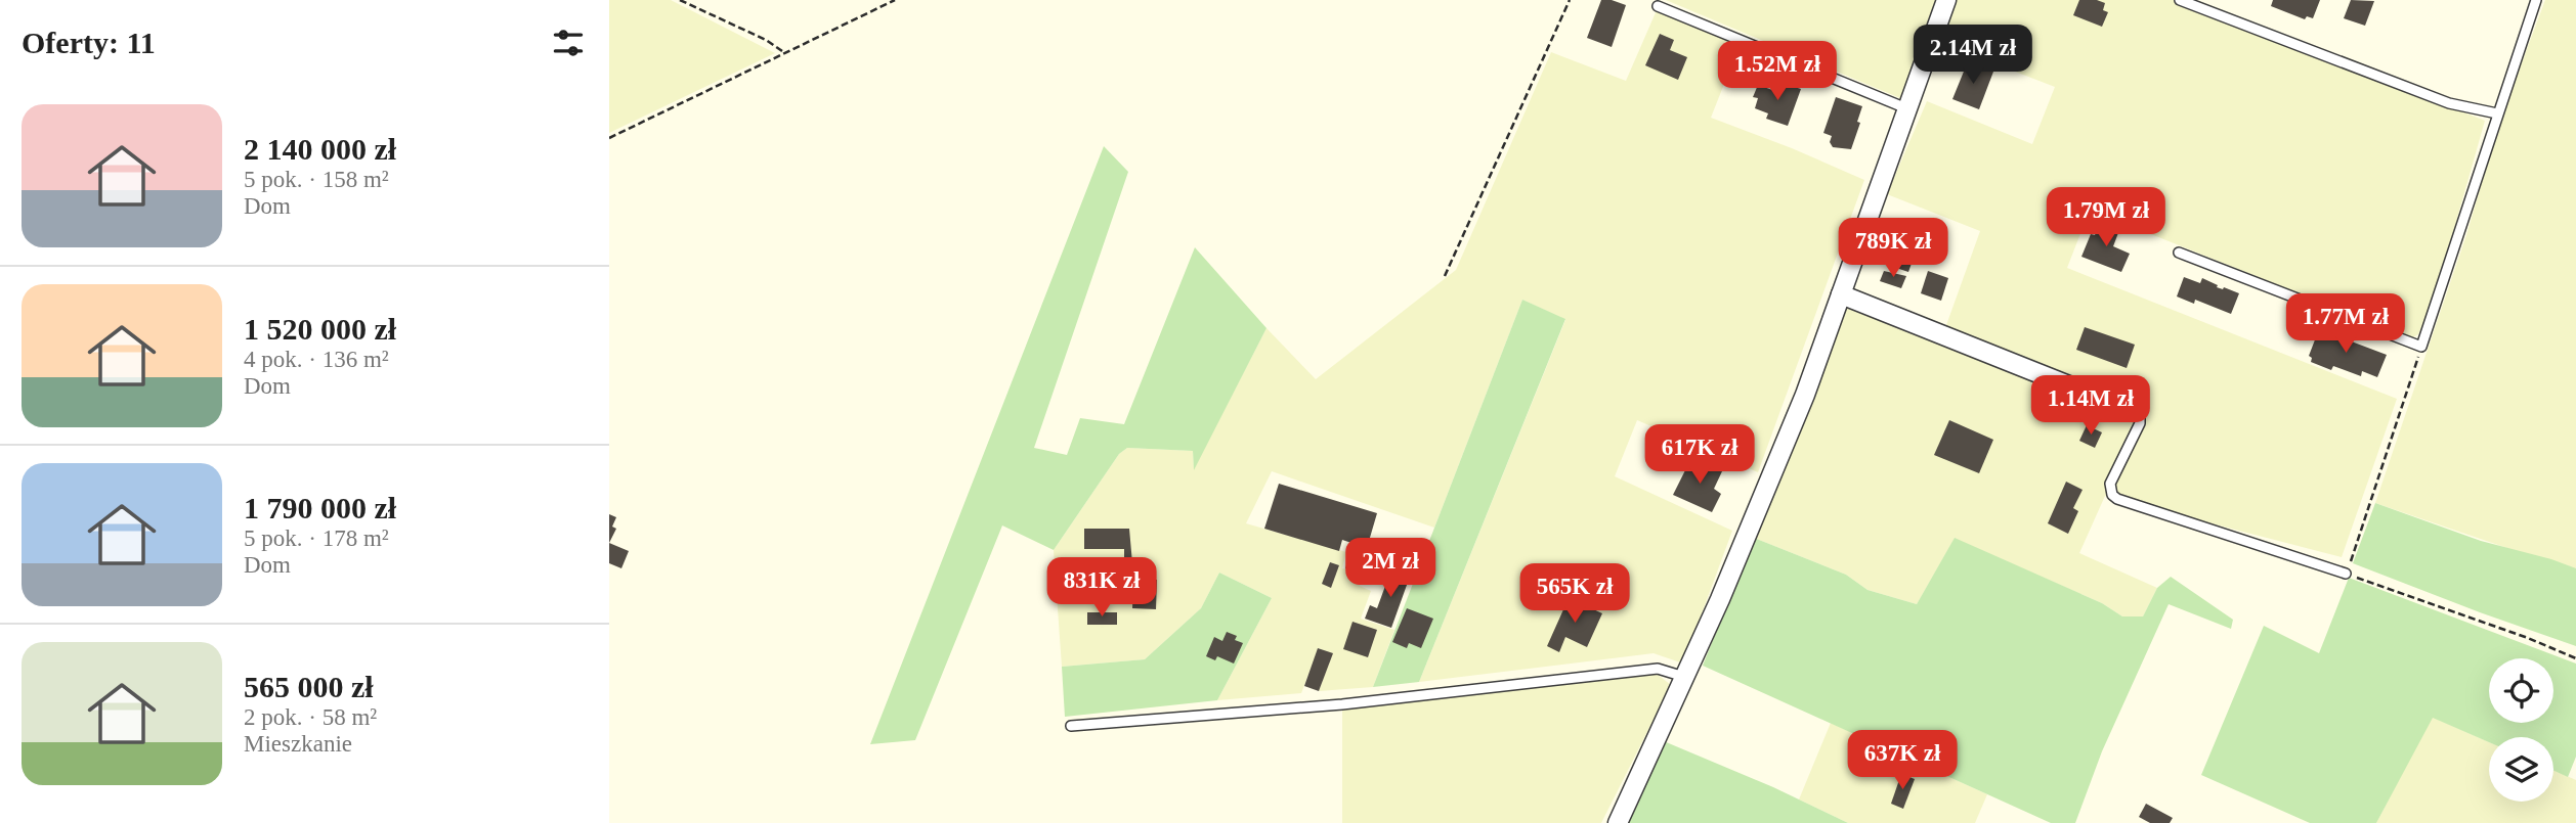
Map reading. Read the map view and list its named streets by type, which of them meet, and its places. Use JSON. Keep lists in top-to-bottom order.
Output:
{
  "page": {
    "heading": "Oferty: 11",
    "price": [
      "2.14M zł",
      "1.52M zł",
      "1.79M zł",
      "789K zł",
      "1.77M zł",
      "1.14M zł",
      "617K zł",
      "2M zł",
      "831K zł",
      "565K zł",
      "637K zł"
    ],
    "list": [
      {
        "name": "2 140 000 zł",
        "note": "5 pok. · 158 m² · Dom"
      },
      {
        "name": "1 520 000 zł",
        "note": "4 pok. · 136 m² · Dom"
      },
      {
        "name": "1 790 000 zł",
        "note": "5 pok. · 178 m² · Dom"
      },
      {
        "name": "565 000 zł",
        "note": "2 pok. · 58 m² · Mieszkanie"
      }
    ]
  }
}
